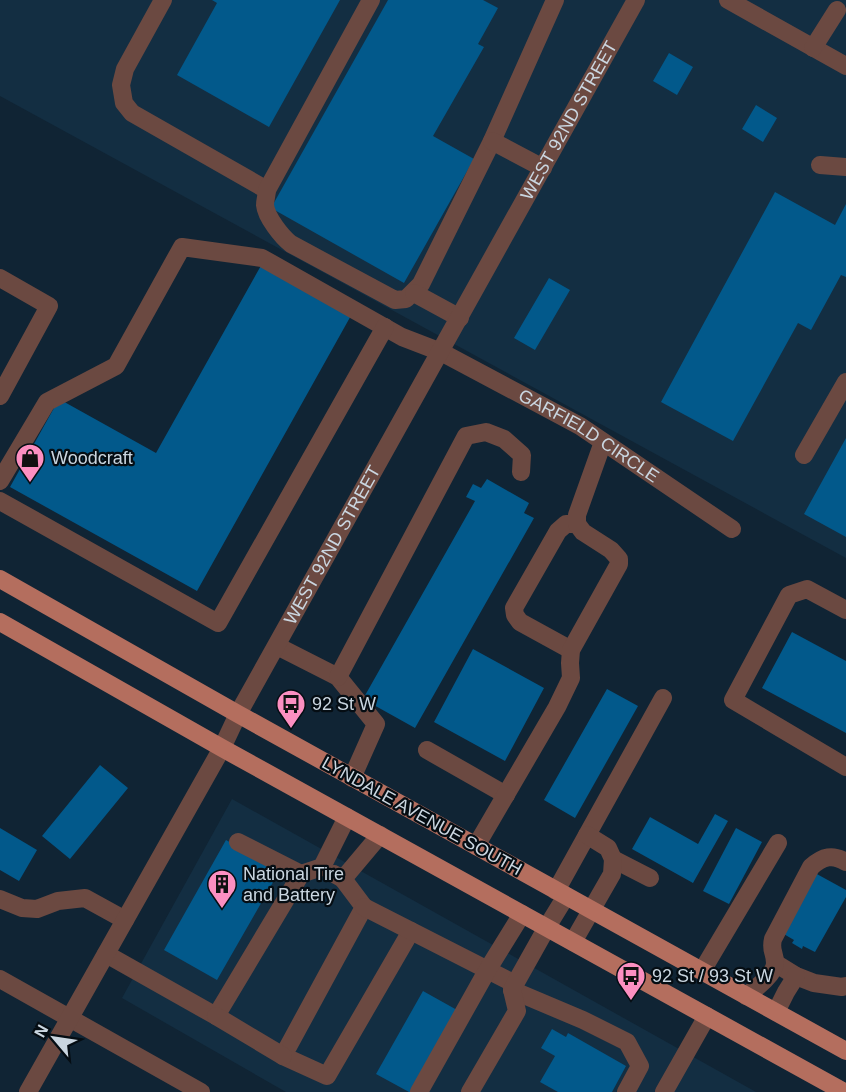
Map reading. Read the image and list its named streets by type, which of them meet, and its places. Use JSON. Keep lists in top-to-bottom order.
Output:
{
  "streets": {
    "main road": ["LYNDALE AVENUE SOUTH"],
    "street": ["WEST 92ND STREET", "GARFIELD CIRCLE"]
  },
  "crossings": [
    ["WEST 92ND STREET", "GARFIELD CIRCLE"],
    ["WEST 92ND STREET", "LYNDALE AVENUE SOUTH"]
  ],
  "places": {
    "shop": ["Woodcraft"],
    "bus stop": ["92 St W", "92 St / 93 St W"],
    "building": ["National Tire and Battery"]
  },
  "north": "top left"
}
